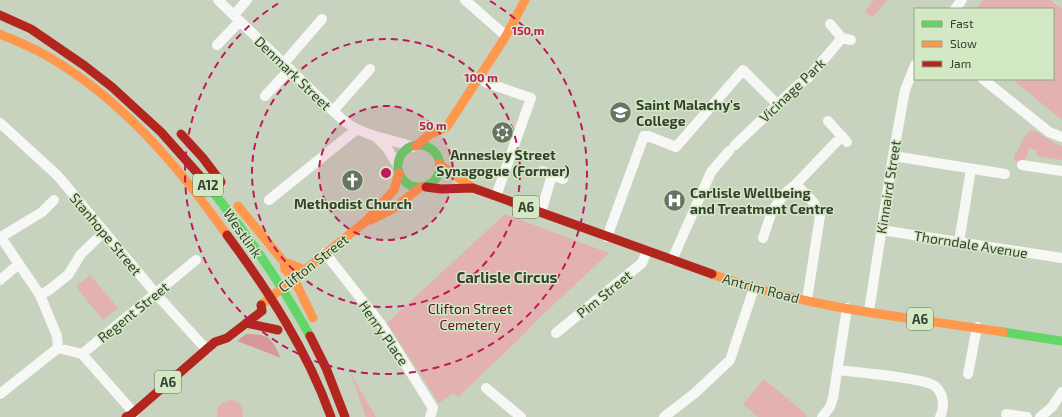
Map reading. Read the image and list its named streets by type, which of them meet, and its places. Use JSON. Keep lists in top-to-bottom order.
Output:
{
  "streets": {
    "main road": [
      "A12",
      "A6",
      "Westlink",
      "Clifton Street",
      "Antrim Road"
    ],
    "street": [
      "Denmark Street",
      "Vicinage Park",
      "Kinnaird Street",
      "Stanhope Street",
      "Thorndale Avenue",
      "Pim Street",
      "Regent Street",
      "Henry Place"
    ]
  },
  "crossings": [
    ["Denmark Street", "A6"],
    ["Denmark Street", "Clifton Street"],
    ["Denmark Street", "Antrim Road"],
    ["Vicinage Park", "Antrim Road"],
    ["Kinnaird Street", "Thorndale Avenue"],
    ["Kinnaird Street", "Antrim Road"],
    ["A6", "Clifton Street"],
    ["A6", "Antrim Road"],
    ["Stanhope Street", "Clifton Street"],
    ["Stanhope Street", "Regent Street"],
    ["Clifton Street", "Antrim Road"],
    ["Clifton Street", "Henry Place"],
    ["Antrim Road", "Pim Street"]
  ],
  "districts": ["Carlisle Circus"],
  "parks": ["Clifton Street Cemetery"],
  "places": {
    "school or university": ["Saint Malachy's College"],
    "synagogue": ["Annesley Street Synagogue (Former)"],
    "church": ["Methodist Church"],
    "hospital": ["Carlisle Wellbeing and Treatment Centre"]
  },
  "legend": ["Fast", "Slow", "Jam"],
  "rings": ["150 m", "100 m", "50 m"]
}
